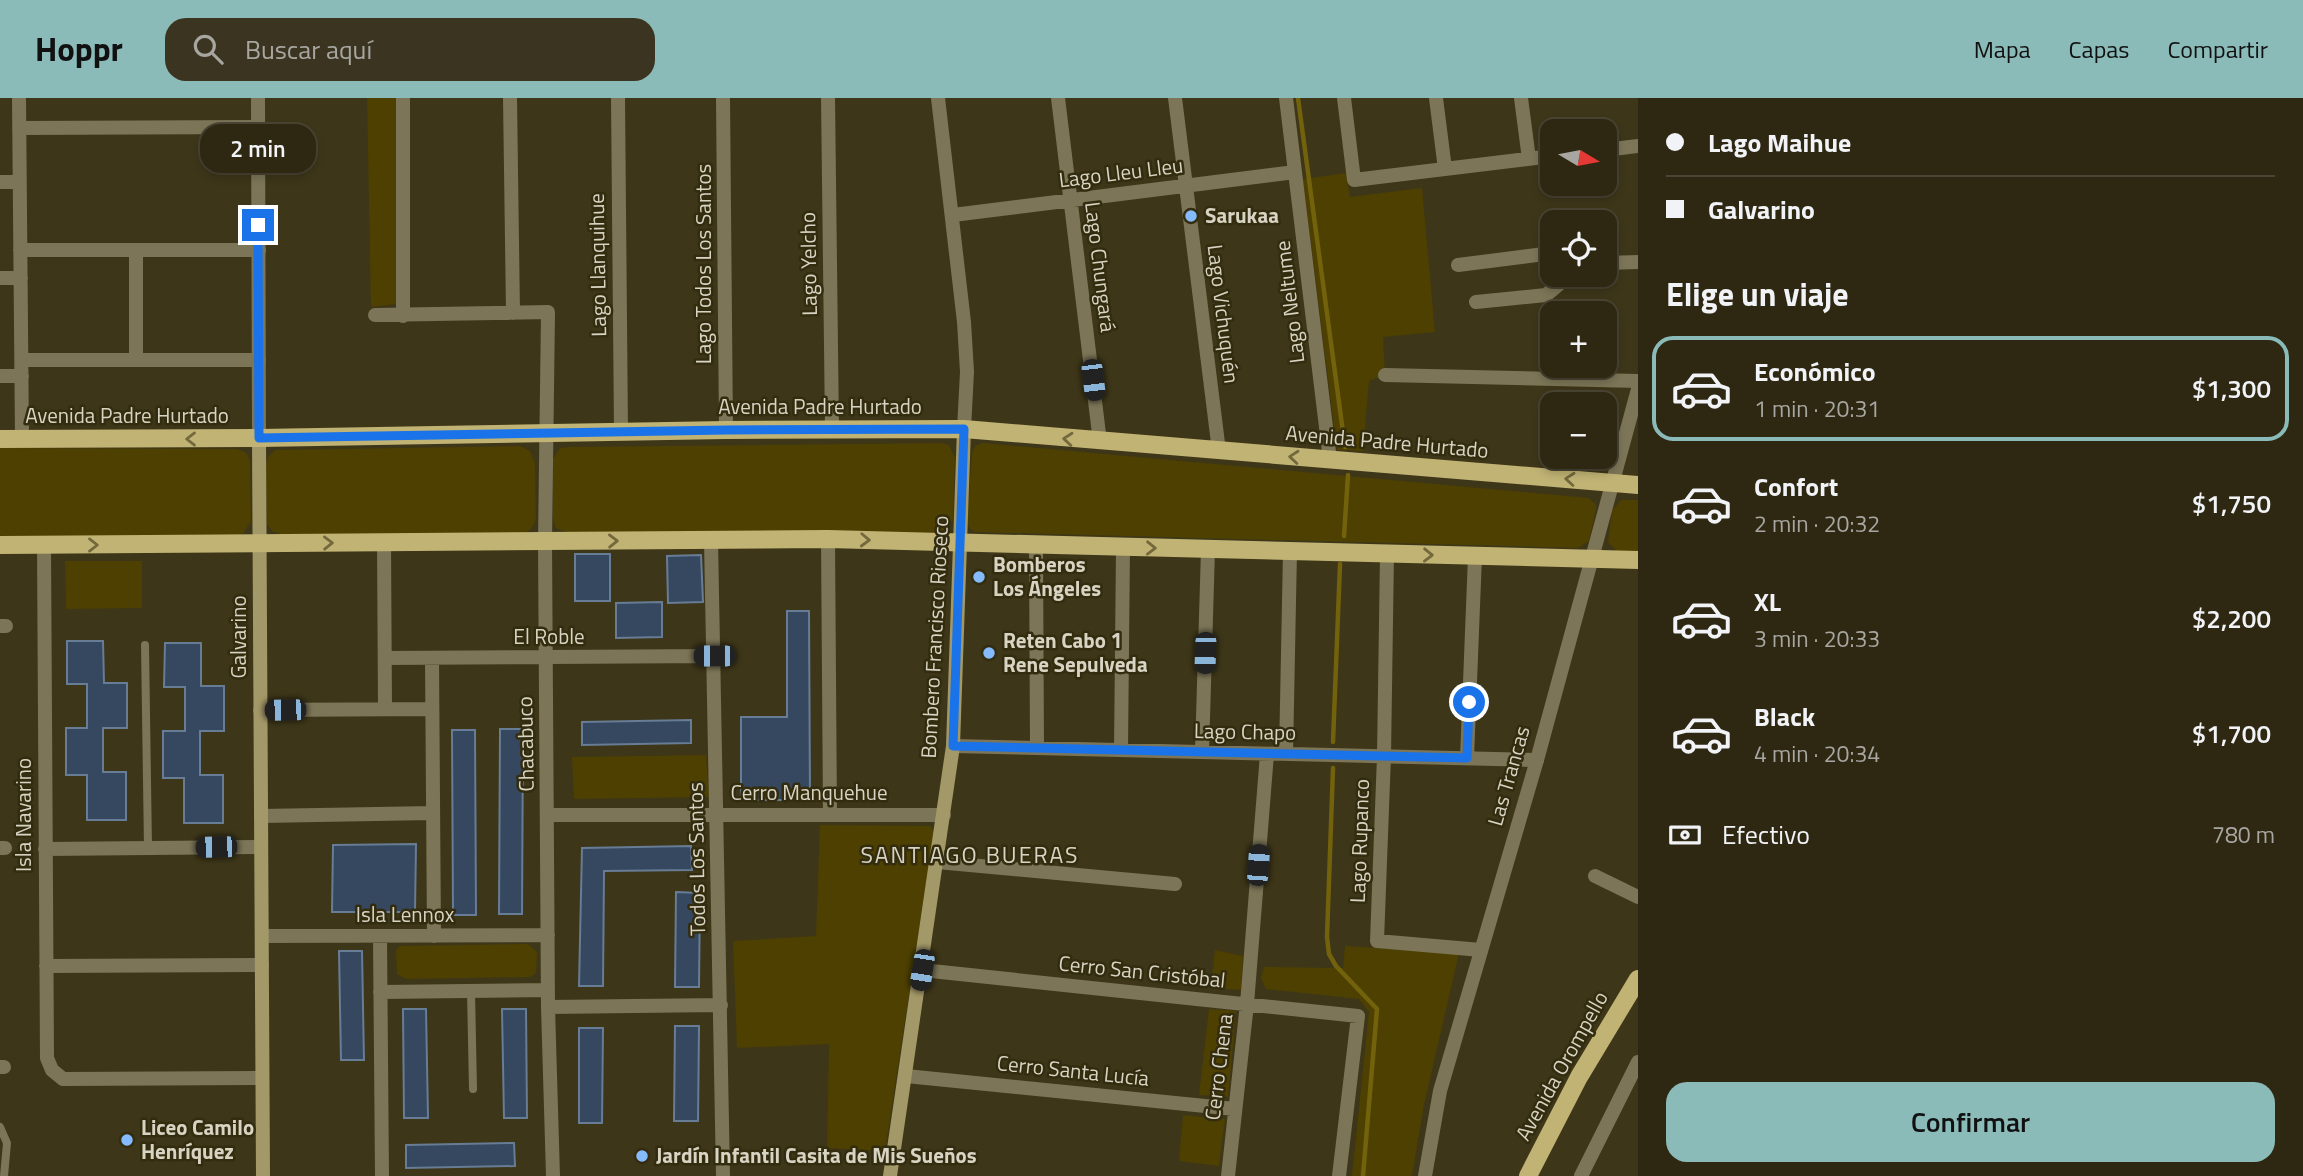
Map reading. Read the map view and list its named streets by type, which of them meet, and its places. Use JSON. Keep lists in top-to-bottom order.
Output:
{
  "streets": {
    "main road": [
      "Avenida Padre Hurtado",
      "Galvarino",
      "Bombero Francisco Rioseco",
      "Avenida Orompello"
    ],
    "street": [
      "Lago Lleu Lleu",
      "Lago Todos Los Santos",
      "Lago Yelcho",
      "Lago Llanquihue",
      "Lago Chungará",
      "Lago Neltume",
      "Lago Vichuquén",
      "El Roble",
      "Lago Chapo",
      "Chacabuco",
      "Las Trancas",
      "Cerro Manquehue",
      "Isla Navarino",
      "Lago Rupanco",
      "Todos Los Santos",
      "Isla Lennox",
      "Cerro San Cristóbal",
      "Cerro Chena",
      "Cerro Santa Lucía"
    ]
  },
  "crossings": [
    ["Lago Lleu Lleu", "Lago Chungará"],
    ["Lago Lleu Lleu", "Lago Neltume"],
    ["Lago Lleu Lleu", "Lago Vichuquén"],
    ["Lago Lleu Lleu", "Bombero Francisco Rioseco"],
    ["Lago Todos Los Santos", "Avenida Padre Hurtado"],
    ["Lago Yelcho", "Avenida Padre Hurtado"],
    ["Lago Llanquihue", "Avenida Padre Hurtado"],
    ["Lago Chungará", "Avenida Padre Hurtado"],
    ["Lago Neltume", "Avenida Padre Hurtado"],
    ["Lago Vichuquén", "Avenida Padre Hurtado"],
    ["Avenida Padre Hurtado", "Galvarino"],
    ["Avenida Padre Hurtado", "Bombero Francisco Rioseco"],
    ["Avenida Padre Hurtado", "Chacabuco"],
    ["Avenida Padre Hurtado", "Las Trancas"],
    ["Galvarino", "Isla Navarino"],
    ["Galvarino", "Isla Lennox"],
    ["El Roble", "Chacabuco"],
    ["El Roble", "Todos Los Santos"],
    ["Bombero Francisco Rioseco", "Lago Chapo"],
    ["Bombero Francisco Rioseco", "Cerro Manquehue"],
    ["Bombero Francisco Rioseco", "Cerro San Cristóbal"],
    ["Bombero Francisco Rioseco", "Cerro Santa Lucía"],
    ["Lago Chapo", "Las Trancas"],
    ["Lago Chapo", "Lago Rupanco"],
    ["Lago Chapo", "Cerro Chena"],
    ["Chacabuco", "Cerro Manquehue"],
    ["Chacabuco", "Isla Lennox"],
    ["Las Trancas", "Lago Rupanco"],
    ["Cerro Manquehue", "Todos Los Santos"],
    ["Cerro San Cristóbal", "Cerro Chena"],
    ["Cerro Chena", "Cerro Santa Lucía"]
  ],
  "districts": ["SANTIAGO BUERAS"],
  "places": [
    "Sarukaa",
    "Bomberos Los Ángeles",
    "Reten Cabo 1 Rene Sepulveda",
    "Liceo Camilo Henríquez",
    "Jardín Infantil Casita de Mis Sueños"
  ],
  "north": "right",
  "page": {
    "header": "Hoppr",
    "search": "Buscar aquí",
    "nav": ["Mapa", "Capas", "Compartir"],
    "banner": ["Lago Maihue", "Galvarino"],
    "map_buttons": ["+", "−"],
    "bubble": "2 min",
    "heading": "Elige un viaje",
    "list": [
      {
        "name": "Económico",
        "note": "1 min · 20:31",
        "value": "$1,300"
      },
      {
        "name": "Confort",
        "note": "2 min · 20:32",
        "value": "$1,750"
      },
      {
        "name": "XL",
        "note": "3 min · 20:33",
        "value": "$2,200"
      },
      {
        "name": "Black",
        "note": "4 min · 20:34",
        "value": "$1,700"
      }
    ],
    "pay": ["Efectivo", "780 m"],
    "buttons": "Confirmar"
  }
}
